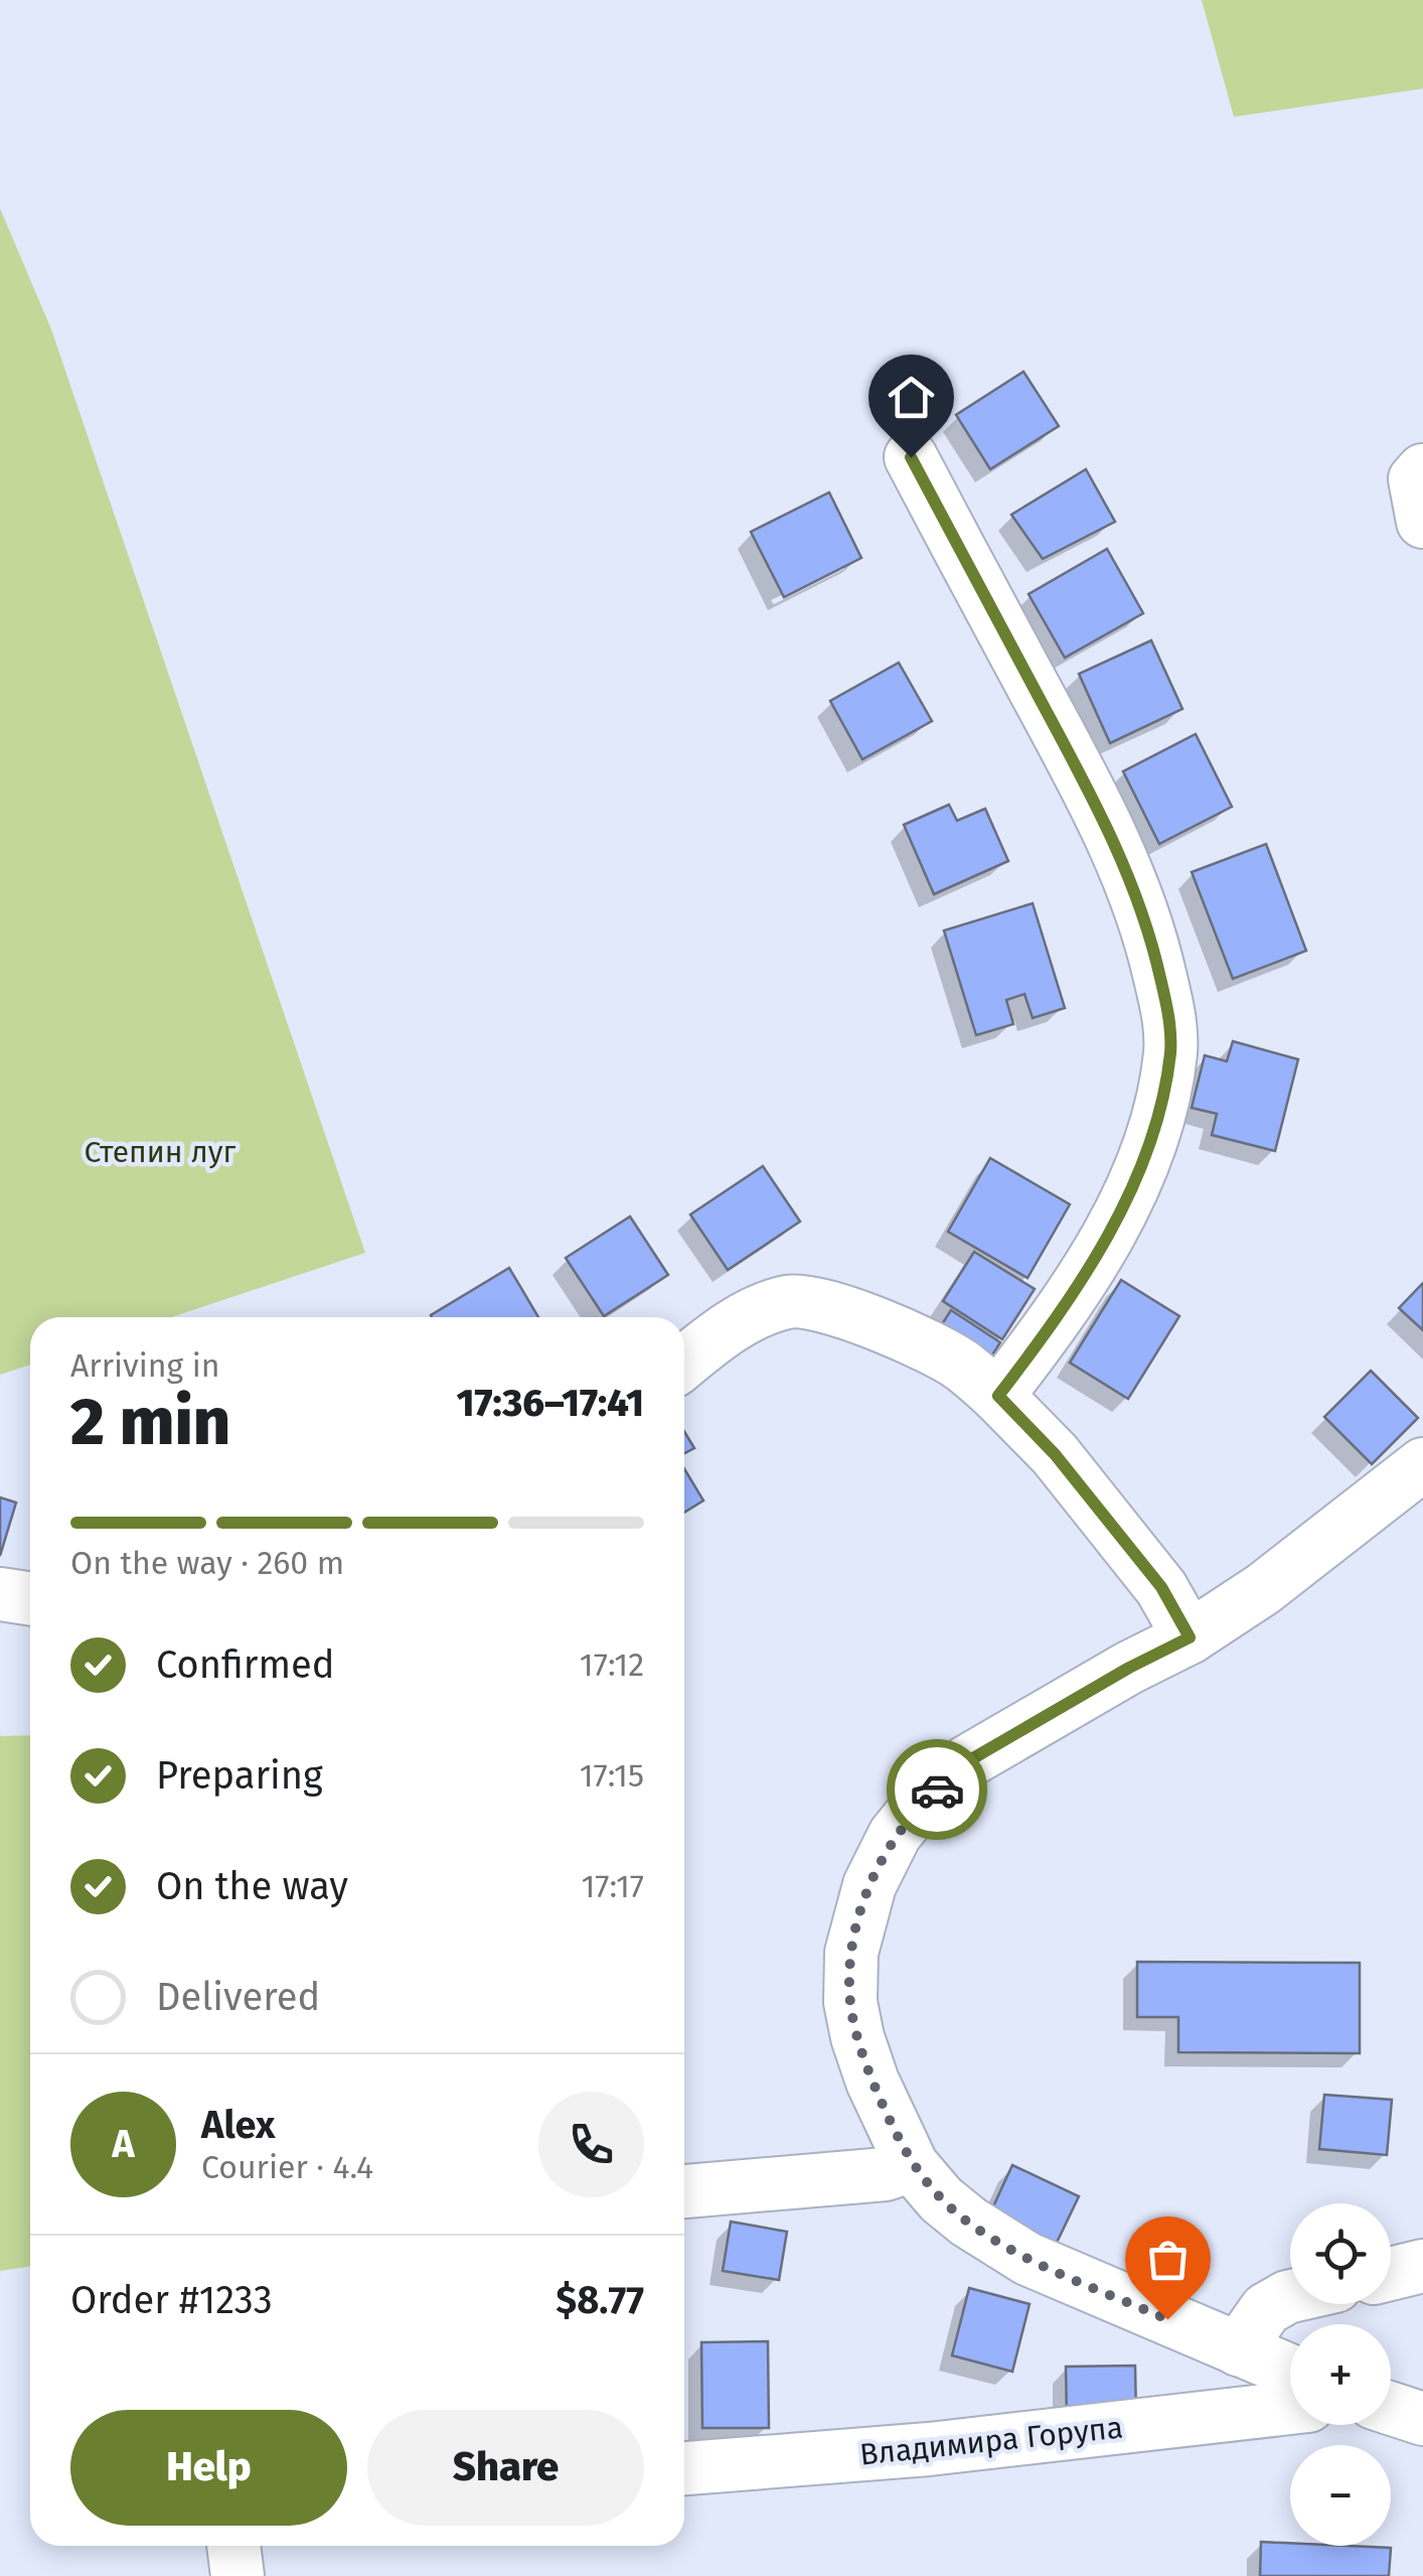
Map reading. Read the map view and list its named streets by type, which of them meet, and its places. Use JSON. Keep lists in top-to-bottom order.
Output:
{
  "streets": {
    "street": ["Владимира Горупа"]
  },
  "parks": ["Степин луг"],
  "page": {
    "heading": ["2 min", "Arriving in", "17:36–17:41"],
    "panel": [
      "Alex",
      "Courier · 4.4",
      "Order #1233",
      "$8.77"
    ],
    "bar": "On the way · 260 m",
    "list": [
      ["Confirmed", "17:12"],
      ["Preparing", "17:15"],
      ["On the way", "17:17"],
      "Delivered"
    ],
    "round": "A",
    "map_buttons": ["+", "−"],
    "buttons": ["Help", "Share"]
  }
}
